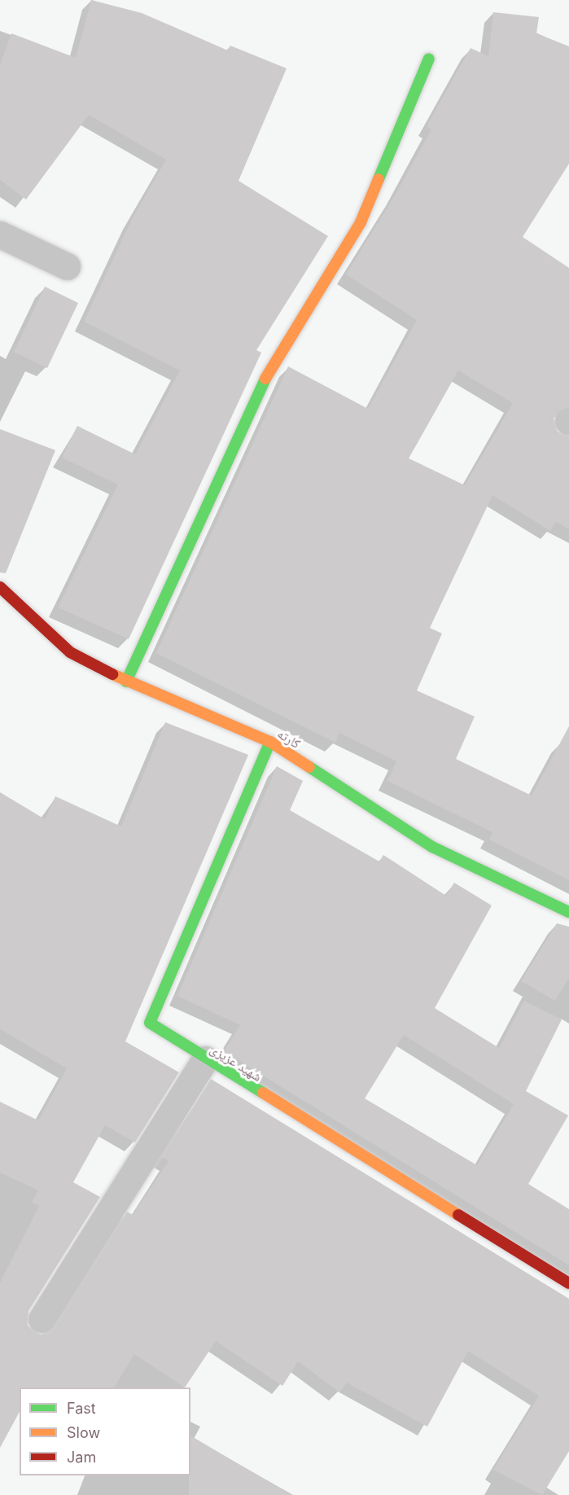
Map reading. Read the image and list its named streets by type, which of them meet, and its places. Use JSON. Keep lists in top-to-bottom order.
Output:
{
  "streets": {
    "street": ["کارته", "شهید عزیزی"]
  },
  "crossings": [
    ["کارته", "شهید عزیزی"]
  ],
  "legend": ["Fast", "Slow", "Jam"]
}
